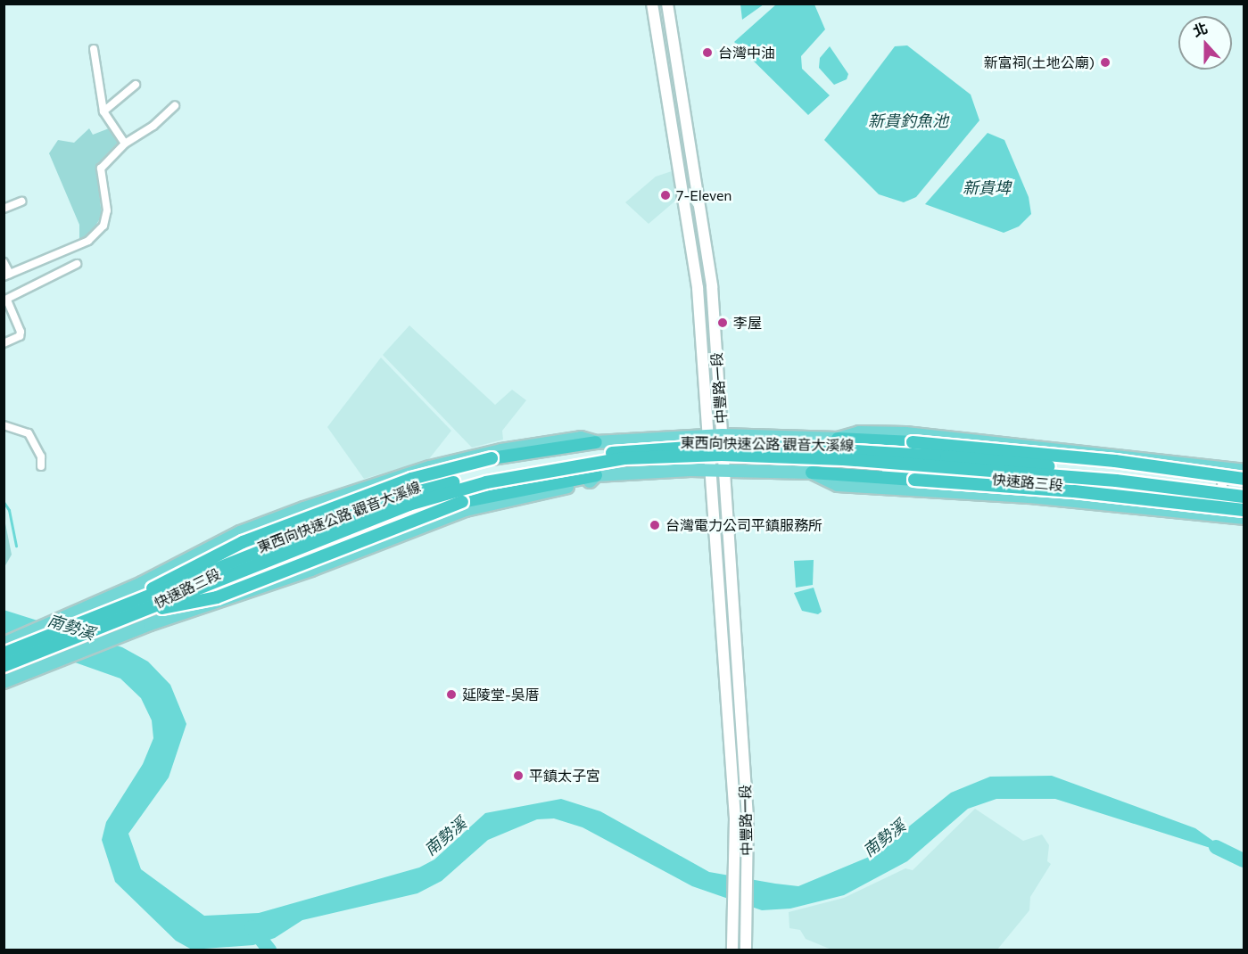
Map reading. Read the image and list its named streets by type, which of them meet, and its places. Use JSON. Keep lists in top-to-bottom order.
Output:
{
  "streets": {
    "highway": ["東西向快速公路 觀音大溪線"],
    "main road": ["中豐路一段", "快速路三段"]
  },
  "crossings": [
    ["中豐路一段", "快速路三段"],
    ["東西向快速公路 觀音大溪線", "快速路三段"]
  ],
  "water": ["新貴釣魚池", "新貴埤", "南勢溪"],
  "places": [
    "台灣中油",
    "新富祠(土地公廟)",
    "7-Eleven",
    "李屋",
    "台灣電力公司平鎮服務所",
    "延陵堂-吳厝",
    "平鎮太子宮"
  ],
  "north": "top"
}
